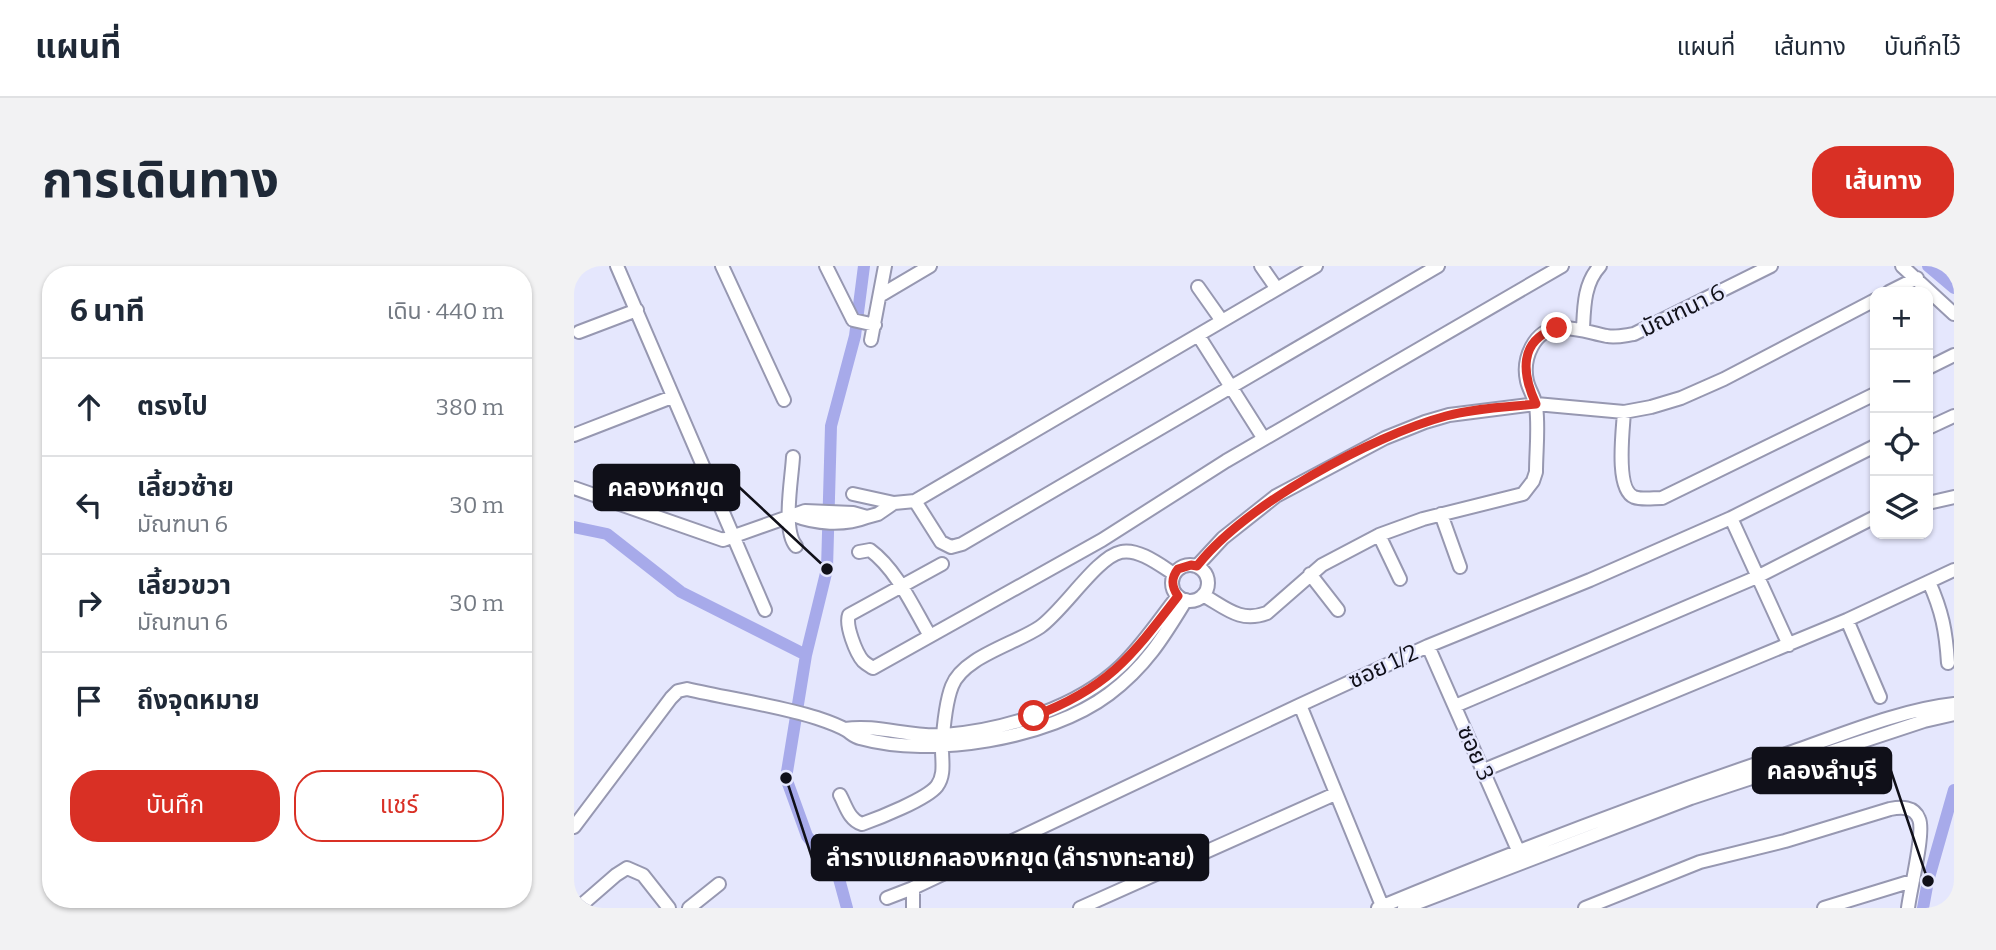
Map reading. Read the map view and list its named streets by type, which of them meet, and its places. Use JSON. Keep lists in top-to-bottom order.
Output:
{
  "streets": {
    "street": ["มัณฑนา 6", "ซอย 1/2", "ซอย 3"]
  },
  "crossings": [
    ["ซอย 1/2", "ซอย 3"]
  ],
  "places": ["คลองหกขุด", "ลำรางแยกคลองหกขุด (ลำรางทะลาย)", "คลองลำบุรี"],
  "page": {
    "header": "แผนที่",
    "nav": ["แผนที่", "เส้นทาง", "บันทึกไว้"],
    "title": "การเดินทาง",
    "buttons": [
      "เส้นทาง",
      ["บันทึก", "แชร์"]
    ],
    "heading": ["6 นาที", "เดิน · 440 m"],
    "map_buttons": ["+", "−"],
    "list": [
      ["ตรงไป", "380 m"],
      ["เลี้ยวซ้าย", "มัณฑนา 6", "30 m"],
      ["เลี้ยวขวา", "มัณฑนา 6", "30 m"],
      "ถึงจุดหมาย"
    ]
  }
}
